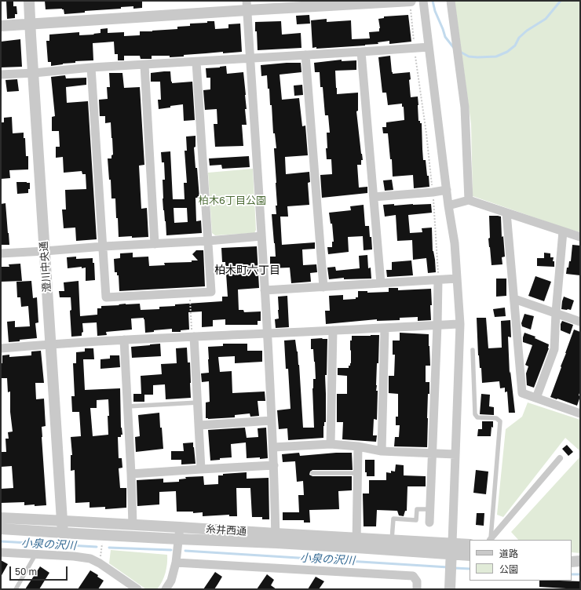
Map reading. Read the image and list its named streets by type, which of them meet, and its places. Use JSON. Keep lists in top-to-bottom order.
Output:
{
  "streets": {
    "street": ["澄川中央通", "糸井西通"]
  },
  "crossings": [
    ["澄川中央通", "糸井西通"]
  ],
  "districts": ["柏木町六丁目"],
  "water": ["小泉の沢川"],
  "parks": ["柏木6丁目公園"],
  "legend": ["道路", "公園"],
  "scale_bar": "50 m"
}
